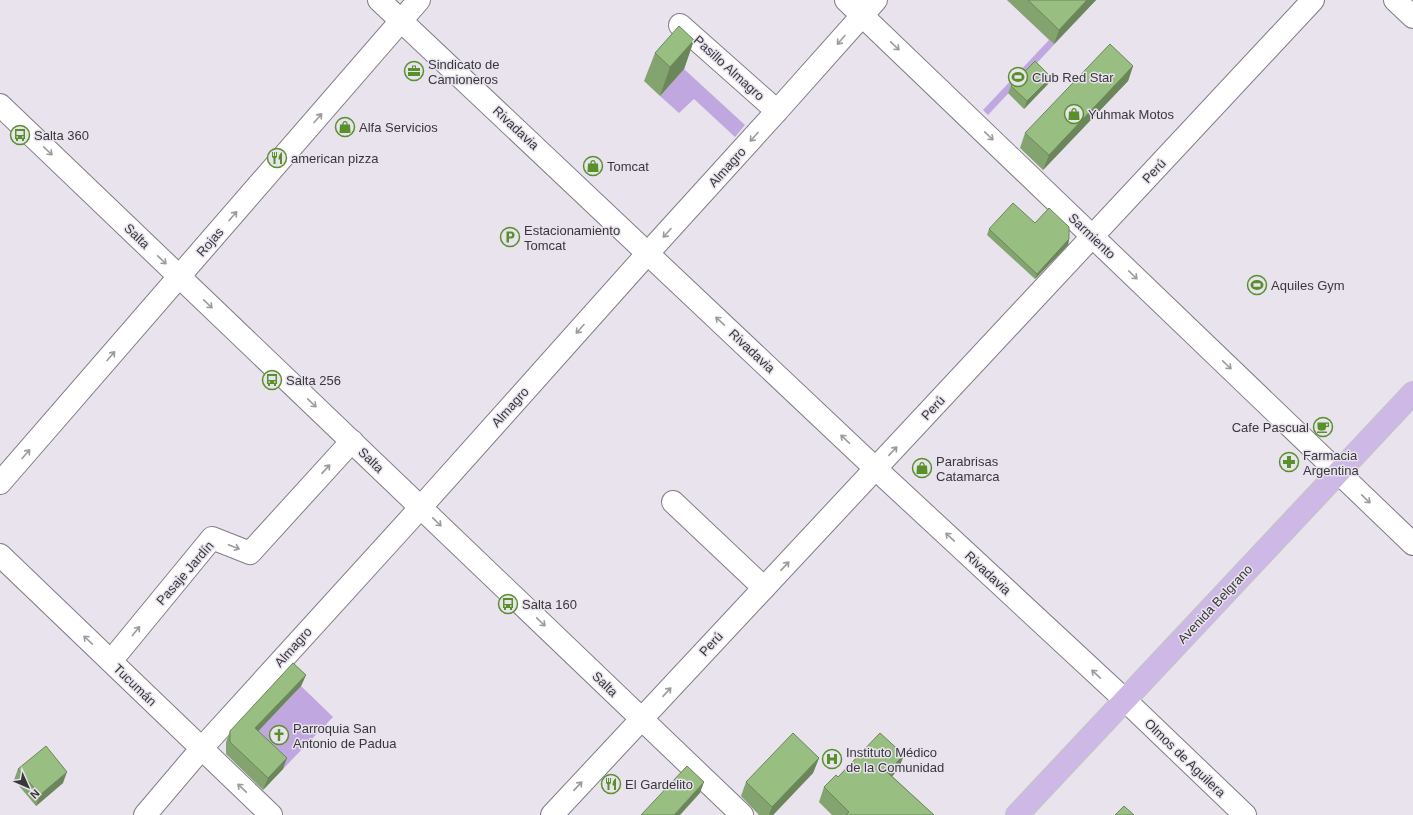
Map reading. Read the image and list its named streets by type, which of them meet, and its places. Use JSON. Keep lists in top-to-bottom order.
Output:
{
  "streets": {
    "main road": ["Avenida Belgrano"],
    "street": [
      "Pasillo Almagro",
      "Rivadavia",
      "Almagro",
      "Perú",
      "Salta",
      "Sarmiento",
      "Rojas",
      "Pasaje Jardín",
      "Tucumán",
      "Olmos de Aguilera"
    ]
  },
  "crossings": [
    ["Pasillo Almagro", "Almagro"],
    ["Rivadavia", "Almagro"],
    ["Rivadavia", "Perú"],
    ["Rivadavia", "Rojas"],
    ["Rivadavia", "Avenida Belgrano"],
    ["Rivadavia", "Olmos de Aguilera"],
    ["Almagro", "Salta"],
    ["Almagro", "Sarmiento"],
    ["Almagro", "Tucumán"],
    ["Perú", "Salta"],
    ["Perú", "Sarmiento"],
    ["Salta", "Rojas"],
    ["Salta", "Pasaje Jardín"],
    ["Sarmiento", "Avenida Belgrano"],
    ["Pasaje Jardín", "Tucumán"],
    ["Avenida Belgrano", "Olmos de Aguilera"]
  ],
  "one_way": [
    "Rivadavia",
    "Almagro",
    "Perú",
    "Salta",
    "Sarmiento",
    "Rojas",
    "Pasaje Jardín",
    "Tucumán"
  ],
  "places": {
    "office": ["Sindicato de Camioneros"],
    "sports": ["Club Red Star", "Aquiles Gym"],
    "shop": [
      "Yuhmak Motos",
      "Alfa Servicios",
      "Tomcat",
      "Parabrisas Catamarca"
    ],
    "bus stop": ["Salta 360", "Salta 256", "Salta 160"],
    "restaurant": ["american pizza", "El Gardelito"],
    "parking": ["Estacionamiento Tomcat"],
    "cafe": ["Cafe Pascual"],
    "pharmacy": ["Farmacia Argentina"],
    "church": ["Parroquia San Antonio de Padua"],
    "hospital": ["Instituto Médico de la Comunidad"]
  },
  "north": "bottom right"
}
